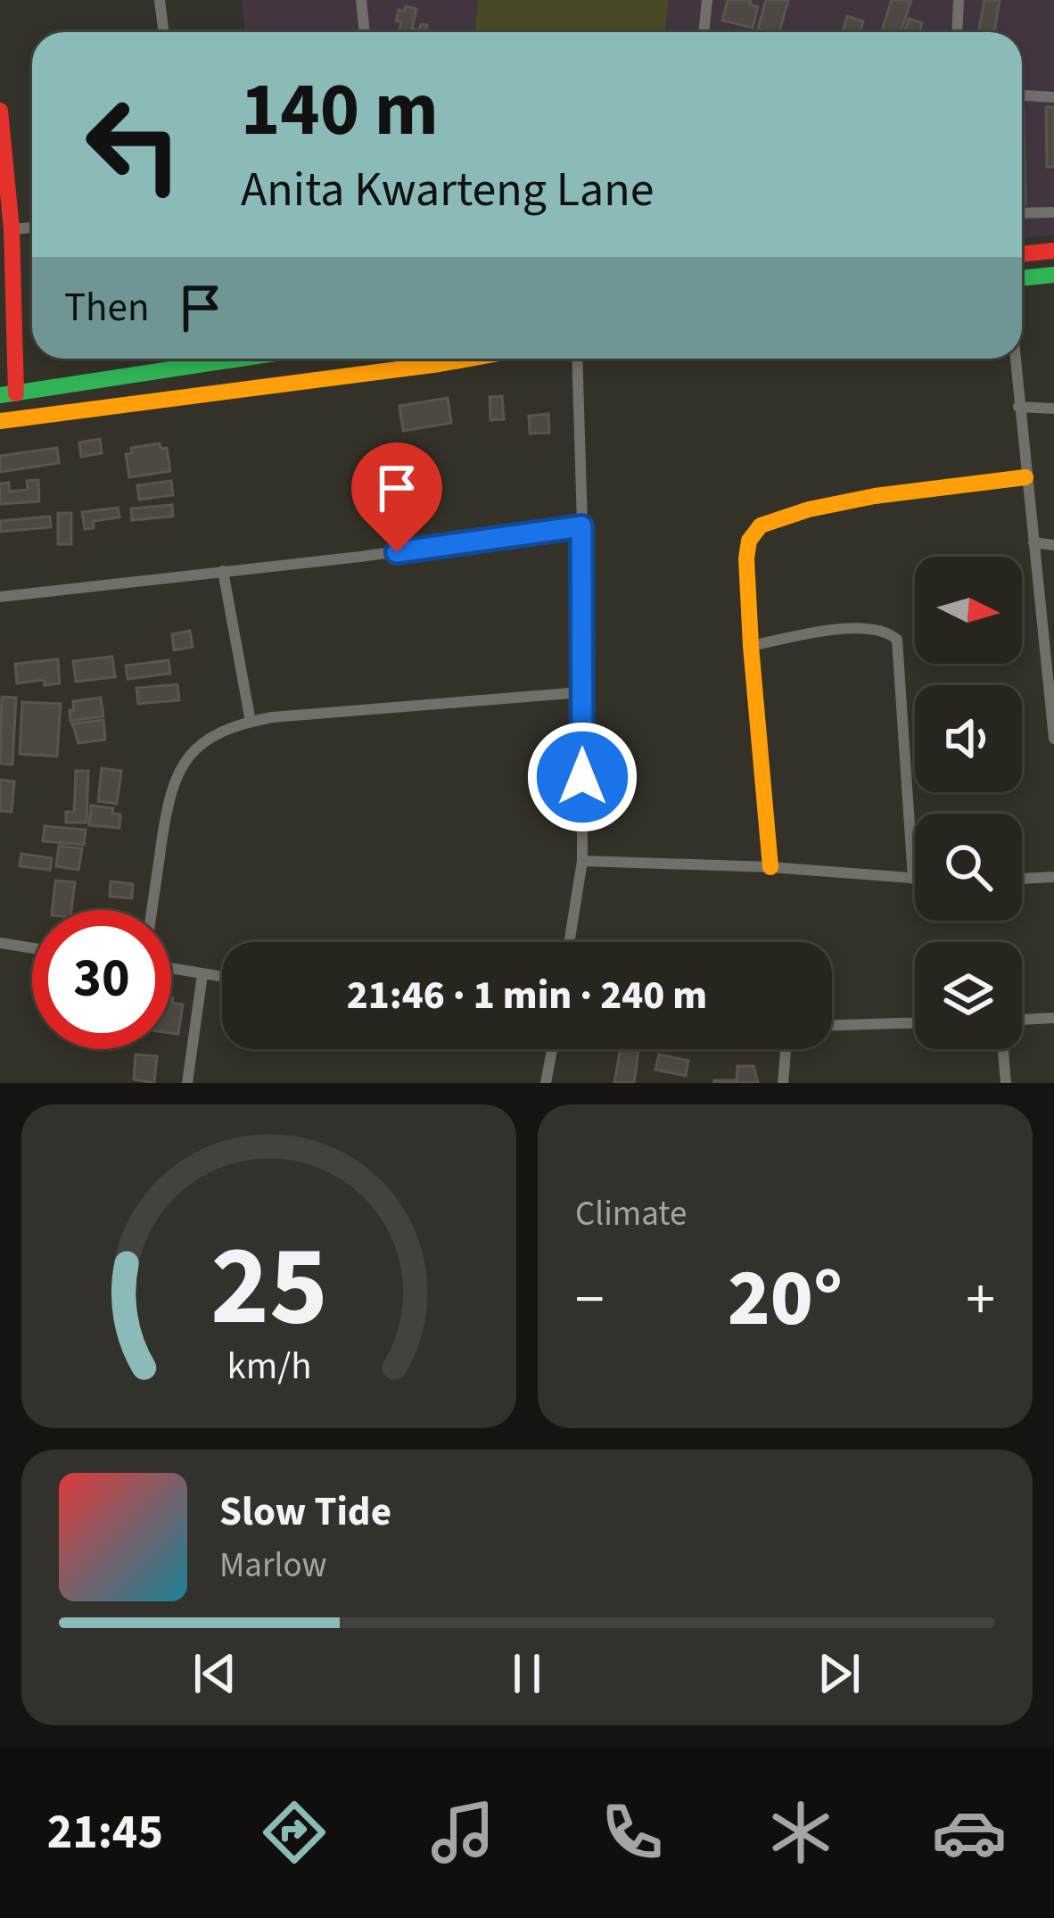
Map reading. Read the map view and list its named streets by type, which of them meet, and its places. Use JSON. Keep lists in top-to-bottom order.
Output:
{
  "north": "right",
  "page": {
    "turn": ["140 m", "Anita Kwarteng Lane"],
    "then": "Then",
    "limit": "30",
    "trip": "21:46 · 1 min · 240 m",
    "tile": "Climate",
    "heat": ["−", "20°", "+"],
    "song": ["Slow Tide", "Marlow"],
    "tabs": "21:45",
    "gauge": ["25", "km/h"]
  }
}
